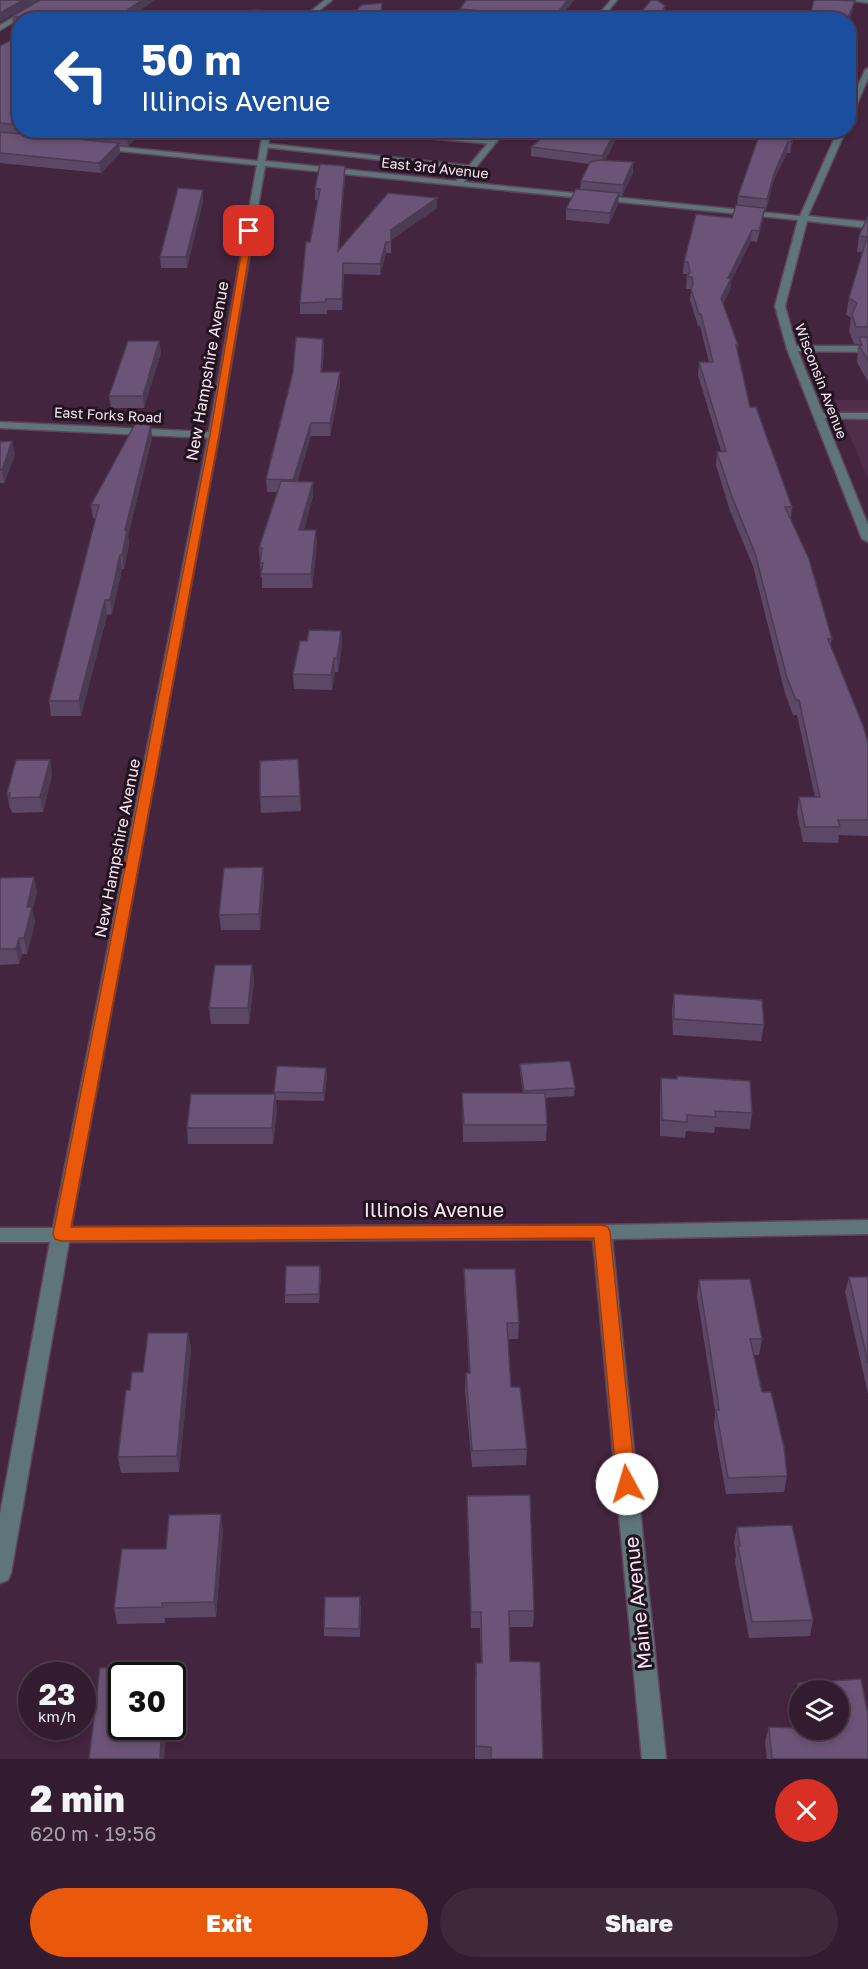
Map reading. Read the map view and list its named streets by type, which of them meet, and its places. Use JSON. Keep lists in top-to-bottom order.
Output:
{
  "streets": {
    "street": [
      "East 3rd Avenue",
      "New Hampshire Avenue",
      "Wisconsin Avenue",
      "East Forks Road",
      "Illinois Avenue",
      "Maine Avenue"
    ]
  },
  "crossings": [
    ["East 3rd Avenue", "New Hampshire Avenue"],
    ["East 3rd Avenue", "Wisconsin Avenue"],
    ["New Hampshire Avenue", "East Forks Road"],
    ["New Hampshire Avenue", "Illinois Avenue"],
    ["Illinois Avenue", "Maine Avenue"]
  ],
  "page": {
    "turn": ["50 m", "Illinois Avenue"],
    "speed": "23 km/h",
    "limit": "30",
    "heading": ["2 min", "620 m · 19:56"],
    "buttons": ["Exit", "Share"]
  }
}
